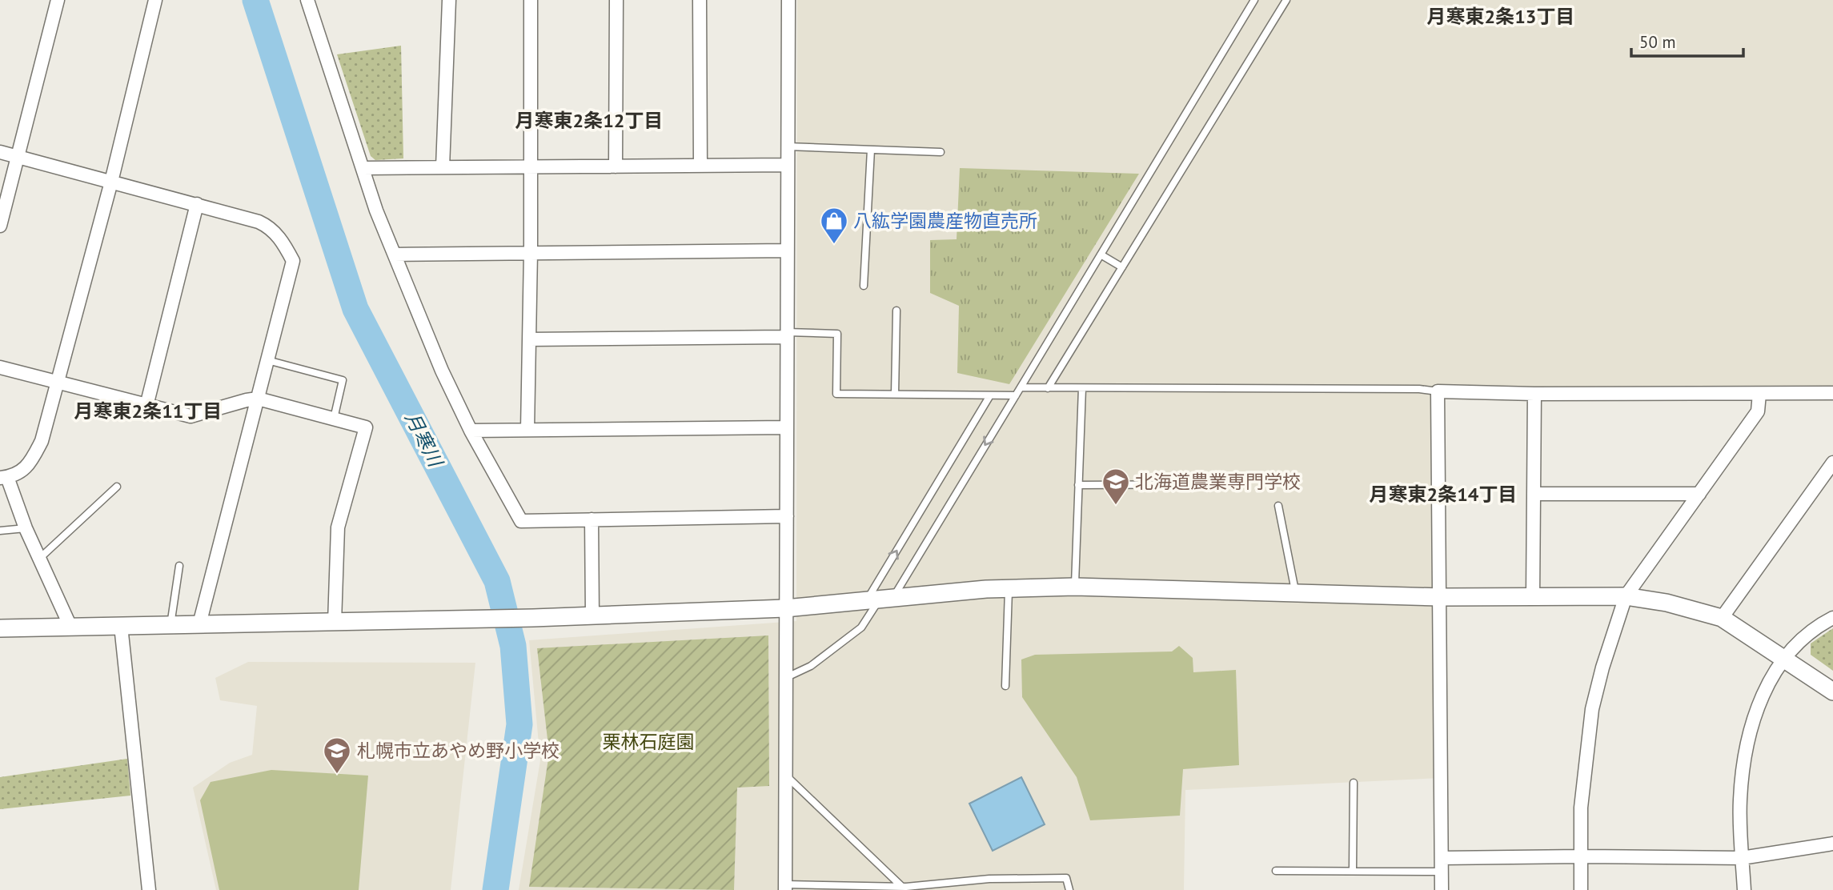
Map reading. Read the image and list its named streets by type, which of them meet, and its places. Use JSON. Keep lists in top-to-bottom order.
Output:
{
  "districts": [
    "月寒東2条13丁目",
    "月寒東2条12丁目",
    "月寒東2条11丁目",
    "月寒東2条14丁目"
  ],
  "water": ["月寒川"],
  "parks": ["栗林石庭園"],
  "places": {
    "shop": ["八紘学園農産物直売所"],
    "school or university": ["北海道農業専門学校", "札幌市立あやめ野小学校"]
  },
  "scale_bar": "50 m"
}
